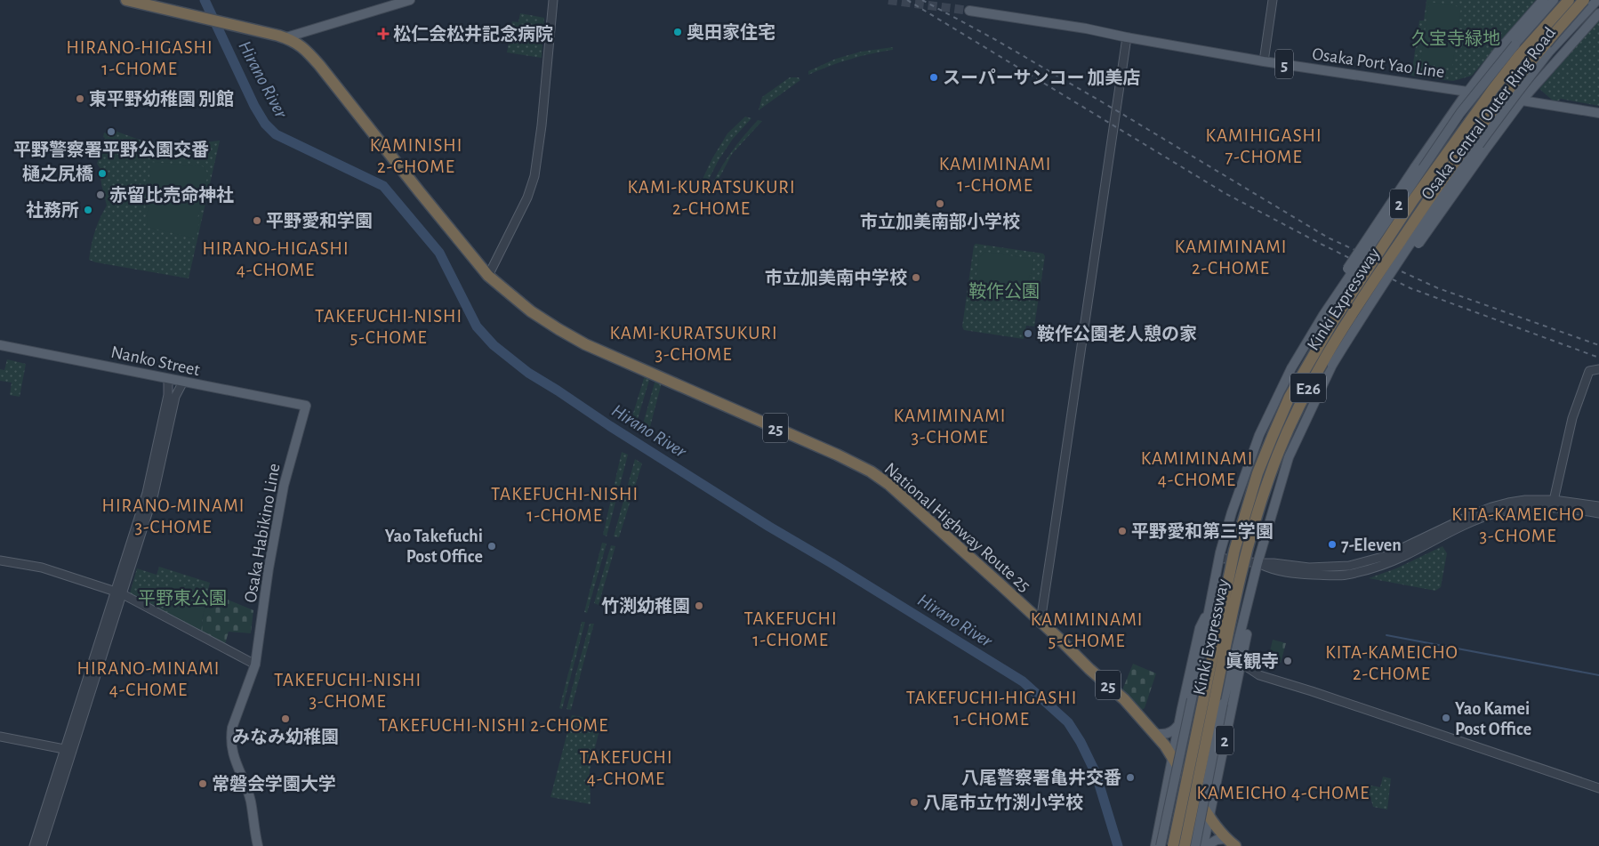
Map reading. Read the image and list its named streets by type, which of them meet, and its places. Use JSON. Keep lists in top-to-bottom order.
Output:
{
  "streets": {
    "highway": [
      "Kinki Expressway",
      "E26",
      "25",
      "National Highway Route 25"
    ],
    "main road": [
      "Osaka Port Yao Line",
      "5",
      "Osaka Central Outer Ring Road",
      "2",
      "Nanko Street",
      "Osaka Habikino Line"
    ]
  },
  "crossings": [
    ["Osaka Port Yao Line", "2"],
    ["Osaka Central Outer Ring Road", "2"],
    ["2", "National Highway Route 25"],
    ["Nanko Street", "Osaka Habikino Line"]
  ],
  "districts": [
    "HIRANO-HIGASHI 1-CHOME",
    "KAMIHIGASHI 7-CHOME",
    "KAMINISHI 2-CHOME",
    "KAMIMINAMI 1-CHOME",
    "KAMI-KURATSUKURI 2-CHOME",
    "KAMIMINAMI 2-CHOME",
    "HIRANO-HIGASHI 4-CHOME",
    "TAKEFUCHI-NISHI 5-CHOME",
    "KAMI-KURATSUKURI 3-CHOME",
    "KAMIMINAMI 3-CHOME",
    "KAMIMINAMI 4-CHOME",
    "TAKEFUCHI-NISHI 1-CHOME",
    "HIRANO-MINAMI 3-CHOME",
    "KITA-KAMEICHO 3-CHOME",
    "TAKEFUCHI 1-CHOME",
    "KAMIMINAMI 5-CHOME",
    "KITA-KAMEICHO 2-CHOME",
    "HIRANO-MINAMI 4-CHOME",
    "TAKEFUCHI-NISHI 3-CHOME",
    "TAKEFUCHI-HIGASHI 1-CHOME",
    "TAKEFUCHI-NISHI 2-CHOME",
    "TAKEFUCHI 4-CHOME",
    "KAMEICHO 4-CHOME"
  ],
  "water": ["Hirano River"],
  "parks": ["久宝寺緑地", "鞍作公園", "平野東公園"],
  "places": {
    "other": [
      "奥田家住宅",
      "スーパーサンコー 加美店",
      "東平野幼稚園 別館",
      "平野警察署平野公園交番",
      "樋之尻橋",
      "赤留比売命神社",
      "市立加美南部小学校",
      "社務所",
      "平野愛和学園",
      "市立加美南中学校",
      "鞍作公園老人憩の家",
      "平野愛和第三学園",
      "7-Eleven",
      "Yao Takefuchi Post Office",
      "竹渕幼稚園",
      "眞観寺",
      "Yao Kamei Post Office",
      "みなみ幼稚園",
      "八尾警察署亀井交番",
      "常磐会学園大学",
      "八尾市立竹渕小学校"
    ],
    "health": ["松仁会松井記念病院"]
  }
}
